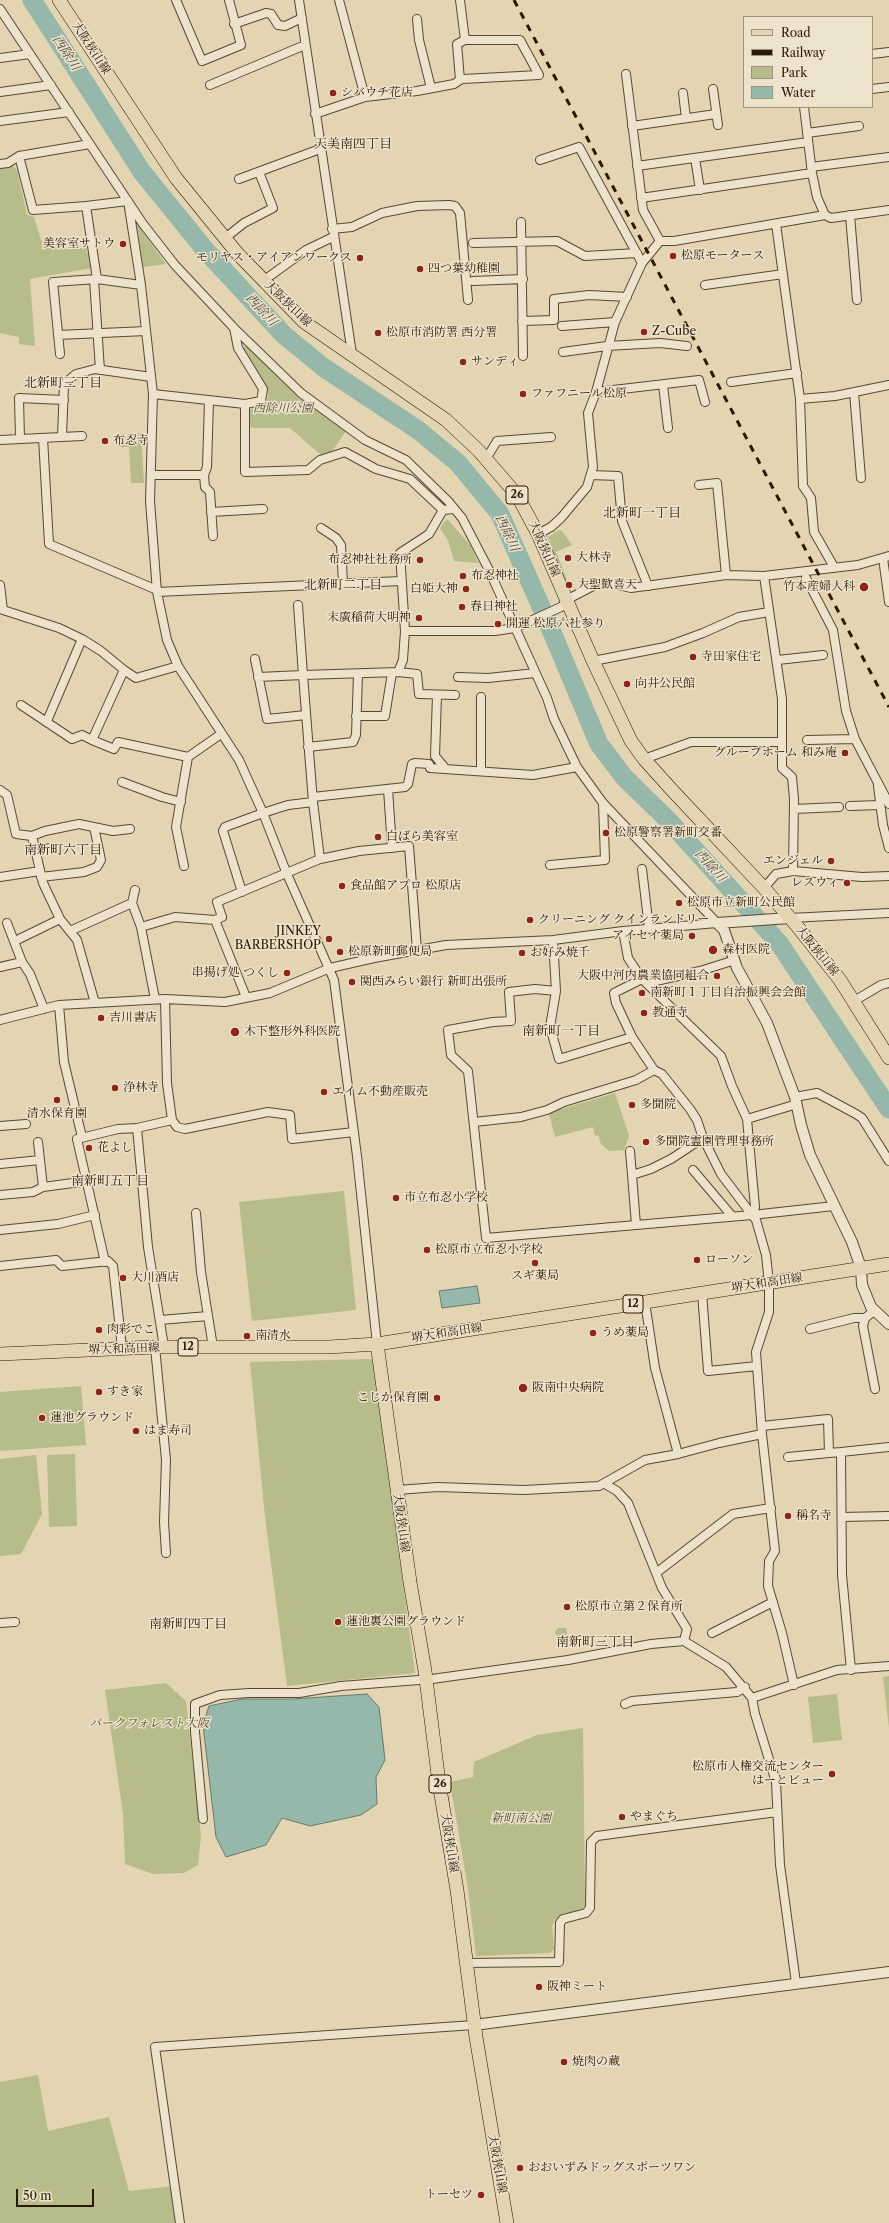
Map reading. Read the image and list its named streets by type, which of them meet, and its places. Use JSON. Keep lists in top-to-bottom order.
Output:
{
  "streets": {
    "main road": [
      "大阪狭山線",
      "26",
      "堺大和高田線",
      "12"
    ]
  },
  "crossings": [
    ["大阪狭山線", "堺大和高田線"]
  ],
  "districts": [
    "天美南四丁目",
    "北新町三丁目",
    "北新町一丁目",
    "北新町二丁目",
    "南新町六丁目",
    "南新町一丁目",
    "南新町五丁目",
    "南新町四丁目",
    "南新町三丁目"
  ],
  "water": ["西除川"],
  "parks": ["西除川公園", "パークフォレスト大阪", "新町南公園"],
  "places": [
    "シバウチ花店",
    "美容室サトウ",
    "松原モータース",
    "モリヤス・アイアンワークス",
    "四つ葉幼稚園",
    "Z-Cube",
    "松原市消防署 西分署",
    "サンディ",
    "ファフニール松原",
    "布忍寺",
    "大林寺",
    "布忍神社社務所",
    "布忍神社",
    "大聖歓喜天",
    "竹本産婦人科",
    "白姫大神",
    "春日神社",
    "末廣稲荷大明神",
    "開運 松原六社参り",
    "寺田家住宅",
    "向井公民館",
    "グループホーム 和み庵",
    "松原警察署新町交番",
    "白ばら美容室",
    "エンジェル",
    "レスウィ",
    "食品館アプロ 松原店",
    "松原市立新町公民館",
    "クリーニング クインランドリー",
    "アイセイ薬局",
    "JINKEY BARBERSHOP",
    "森村医院",
    "松原新町郵便局",
    "お好み焼千",
    "串揚げ処 つくし",
    "大阪中河内農業協同組合",
    "関西みらい銀行 新町出張所",
    "南新町１丁目自治振興会会館",
    "教通寺",
    "吉川書店",
    "木下整形外科医院",
    "浄林寺",
    "エイム不動産販売",
    "清水保育園",
    "多聞院",
    "多聞院霊園管理事務所",
    "花よし",
    "市立布忍小学校",
    "松原市立布忍小学校",
    "ローソン",
    "スギ薬局",
    "大川酒店",
    "肉彩でこ",
    "うめ薬局",
    "南清水",
    "阪南中央病院",
    "すき家",
    "こじか保育園",
    "蓮池グラウンド",
    "はま寿司",
    "稱名寺",
    "松原市立第２保育所",
    "蓮池裏公園グラウンド",
    "松原市人権交流センター はーとビュー",
    "やまぐち",
    "阪神ミート",
    "焼肉の蔵",
    "おおいずみドッグスポーツワン",
    "トーセツ"
  ],
  "legend": [
    "Road",
    "Railway",
    "Park",
    "Water"
  ],
  "scale_bar": "50 m"
}
